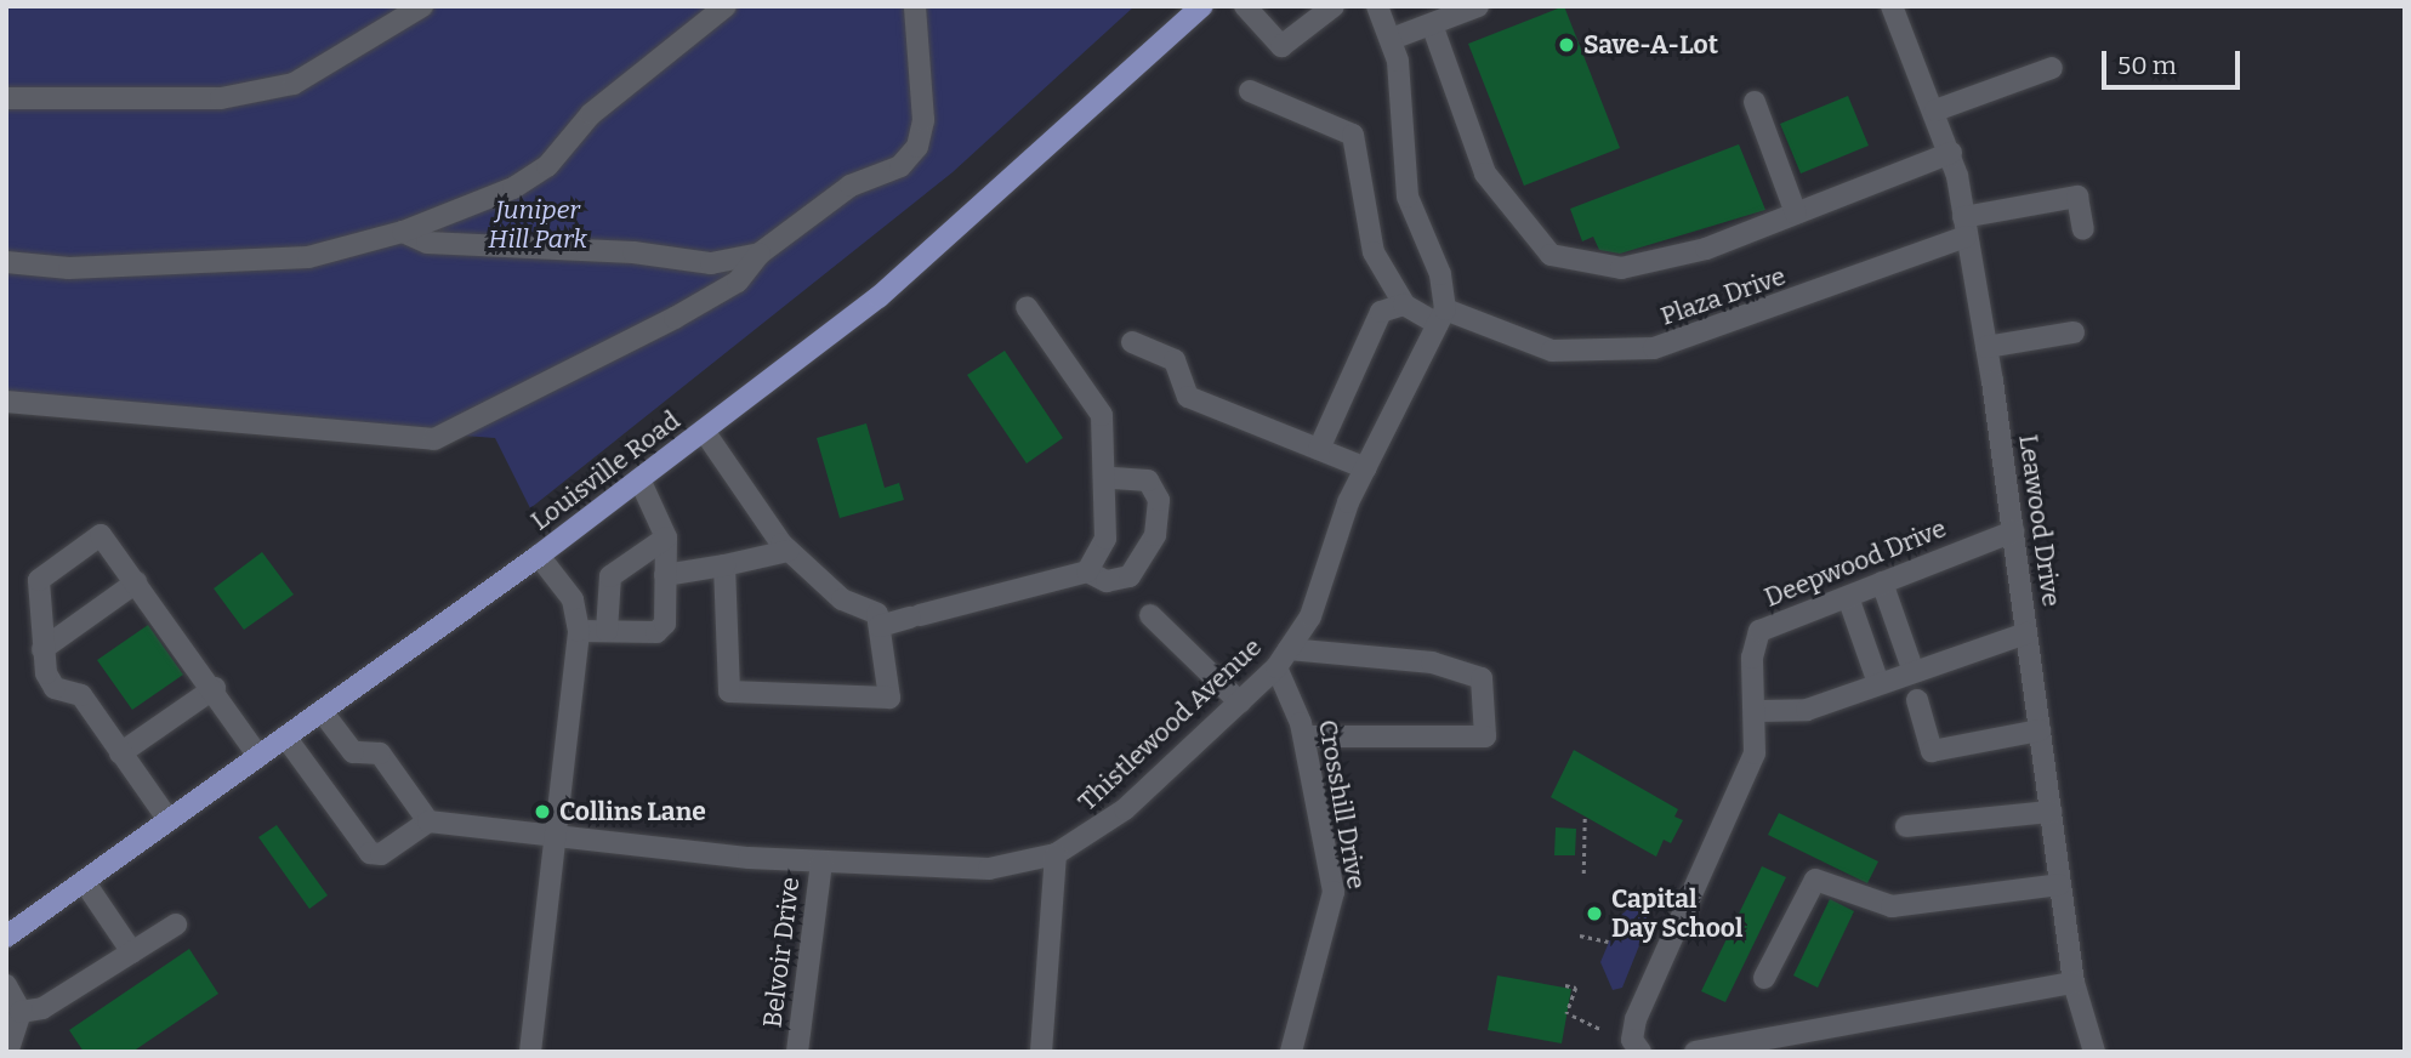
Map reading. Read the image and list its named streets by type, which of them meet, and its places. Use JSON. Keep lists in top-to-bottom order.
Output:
{
  "streets": {
    "main road": ["Louisville Road"],
    "street": [
      "Plaza Drive",
      "Leawood Drive",
      "Deepwood Drive",
      "Thistlewood Avenue",
      "Crosshill Drive",
      "Belvoir Drive"
    ]
  },
  "crossings": [
    ["Plaza Drive", "Leawood Drive"],
    ["Plaza Drive", "Thistlewood Avenue"],
    ["Leawood Drive", "Deepwood Drive"],
    ["Thistlewood Avenue", "Crosshill Drive"],
    ["Thistlewood Avenue", "Belvoir Drive"]
  ],
  "parks": ["Juniper Hill Park"],
  "places": ["Save-A-Lot", "Collins Lane", "Capital Day School"],
  "scale_bar": "50 m"
}
